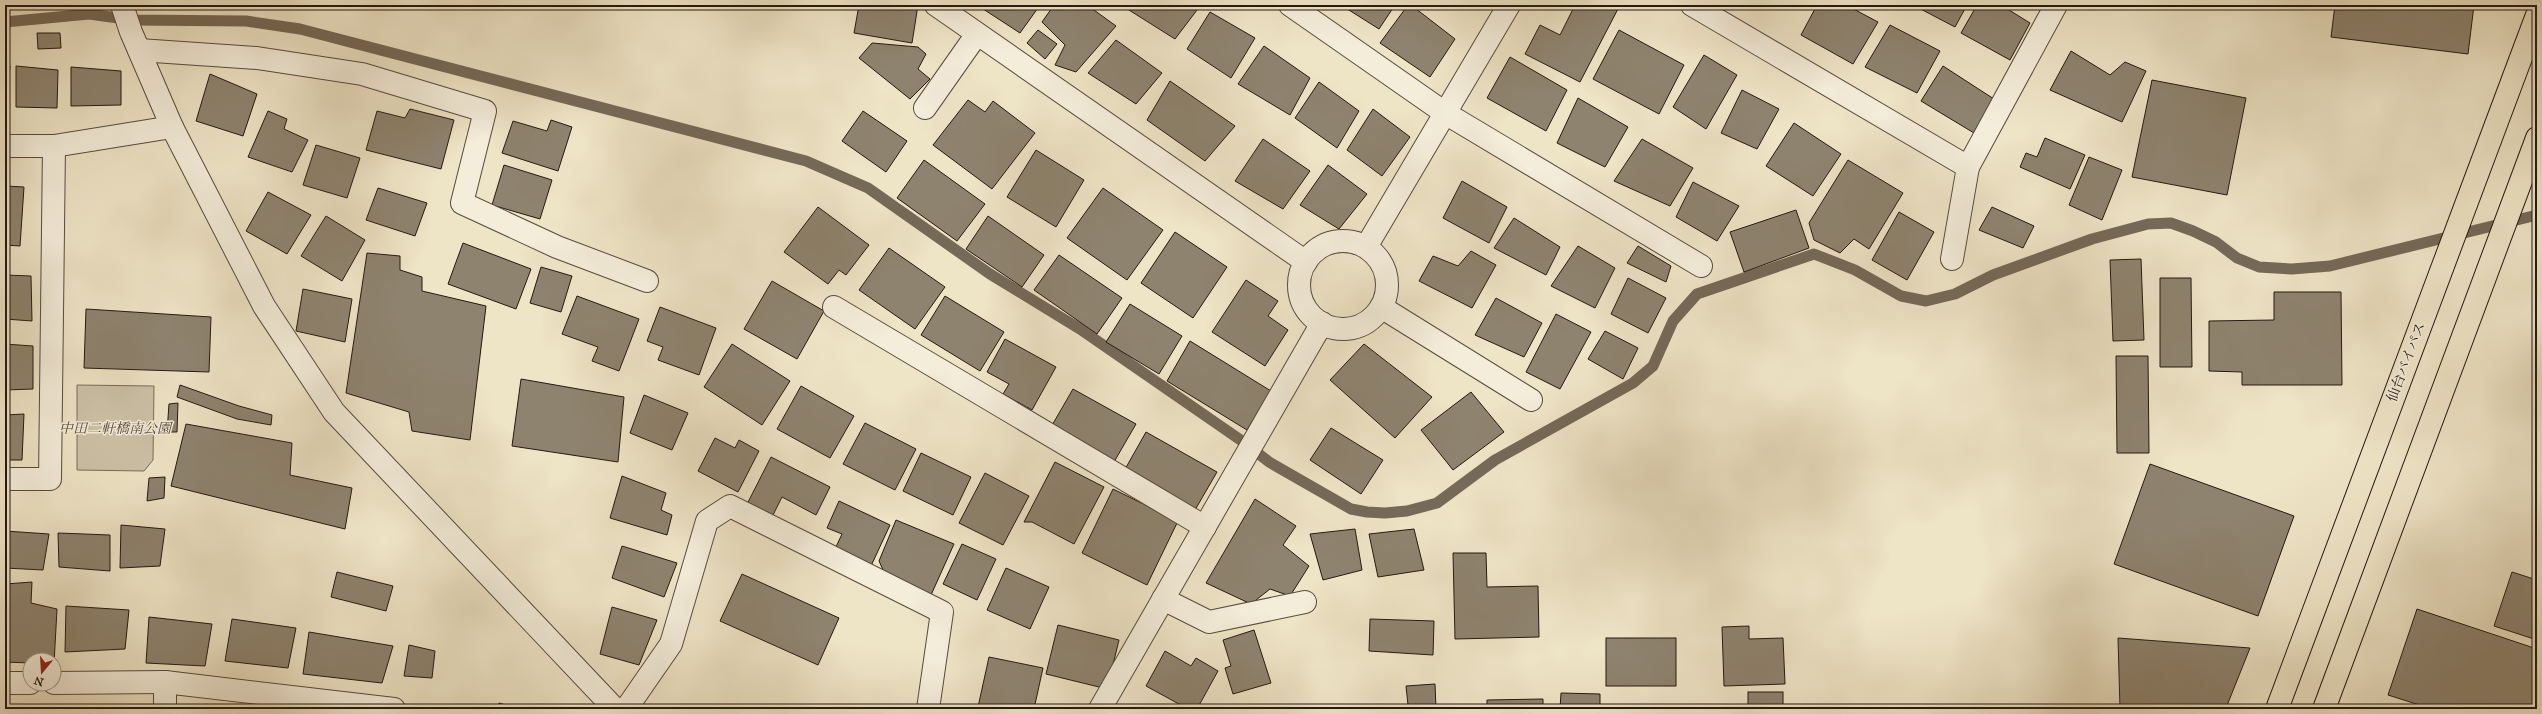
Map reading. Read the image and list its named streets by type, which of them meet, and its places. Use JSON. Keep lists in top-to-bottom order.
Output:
{
  "streets": {
    "highway": ["仙台バイパス"]
  },
  "parks": ["中田二軒橋南公園"],
  "north": "bottom"
}
